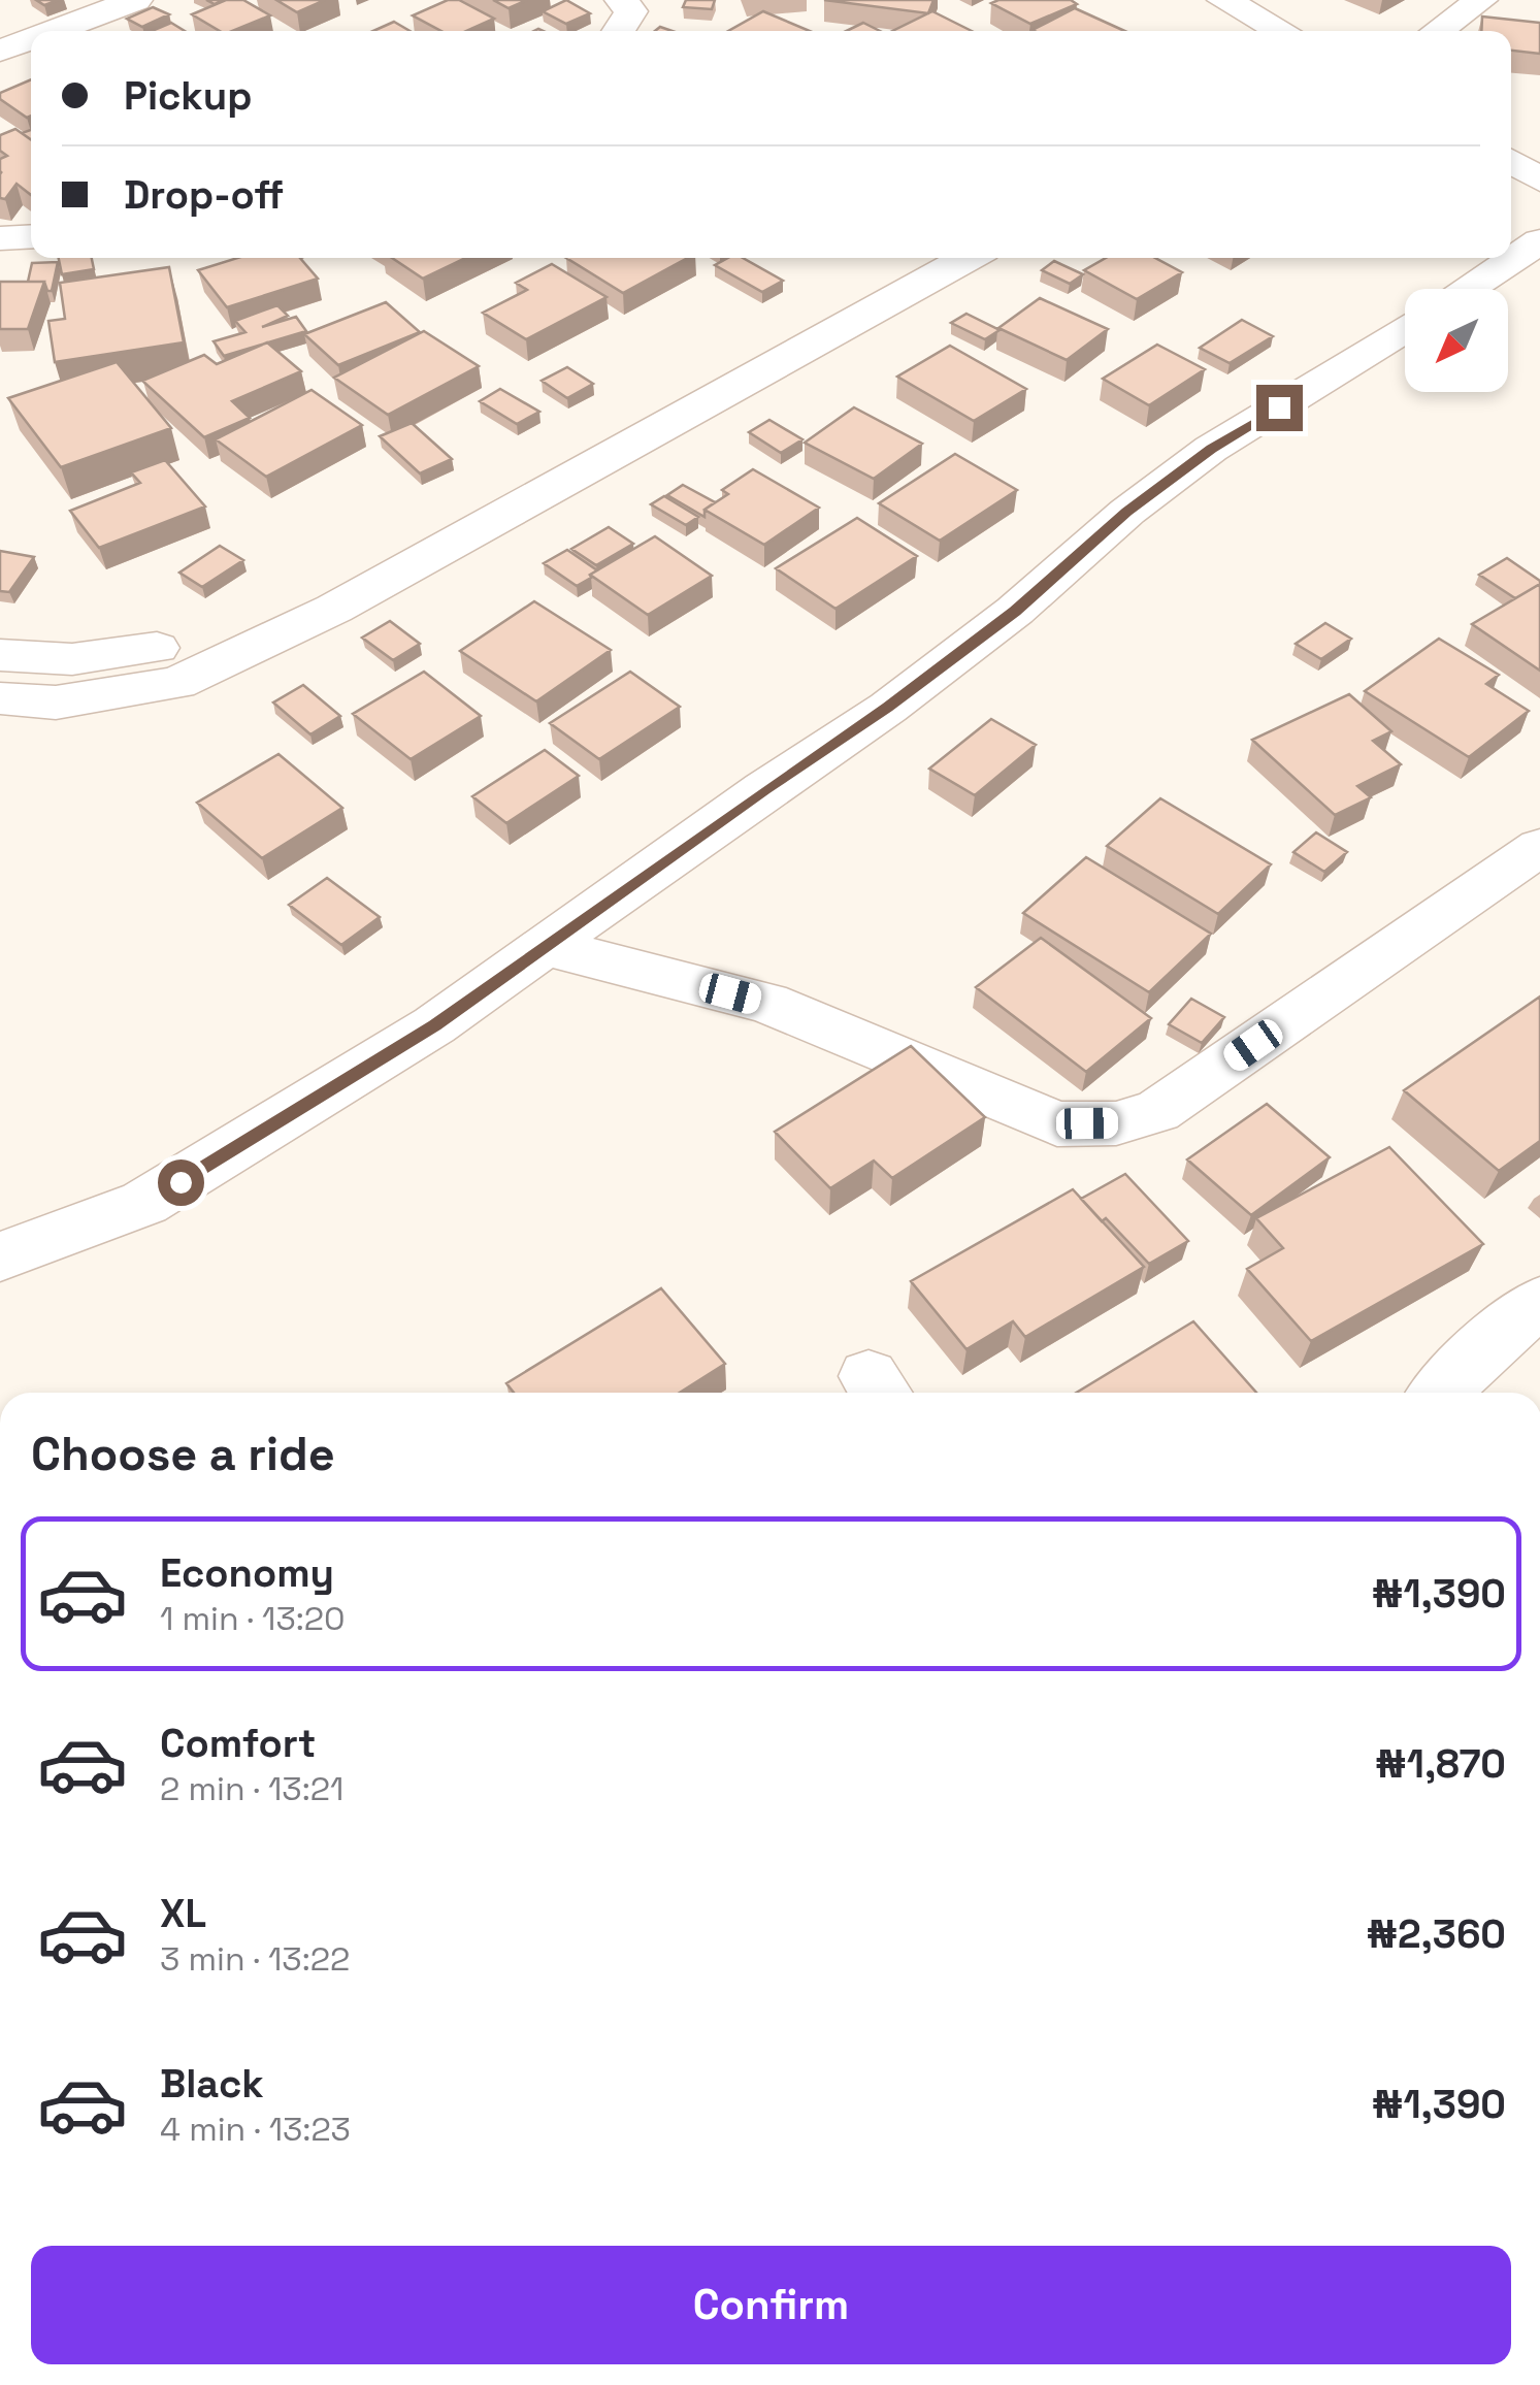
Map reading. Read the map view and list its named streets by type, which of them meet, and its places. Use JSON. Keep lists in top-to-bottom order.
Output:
{
  "north": "bottom left",
  "page": {
    "banner": ["Pickup", "Drop-off"],
    "heading": "Choose a ride",
    "list": [
      {
        "name": "Economy",
        "note": "1 min · 13:20",
        "value": "₦1,390"
      },
      {
        "name": "Comfort",
        "note": "2 min · 13:21",
        "value": "₦1,870"
      },
      {
        "name": "XL",
        "note": "3 min · 13:22",
        "value": "₦2,360"
      },
      {
        "name": "Black",
        "note": "4 min · 13:23",
        "value": "₦1,390"
      }
    ],
    "buttons": "Confirm"
  }
}
